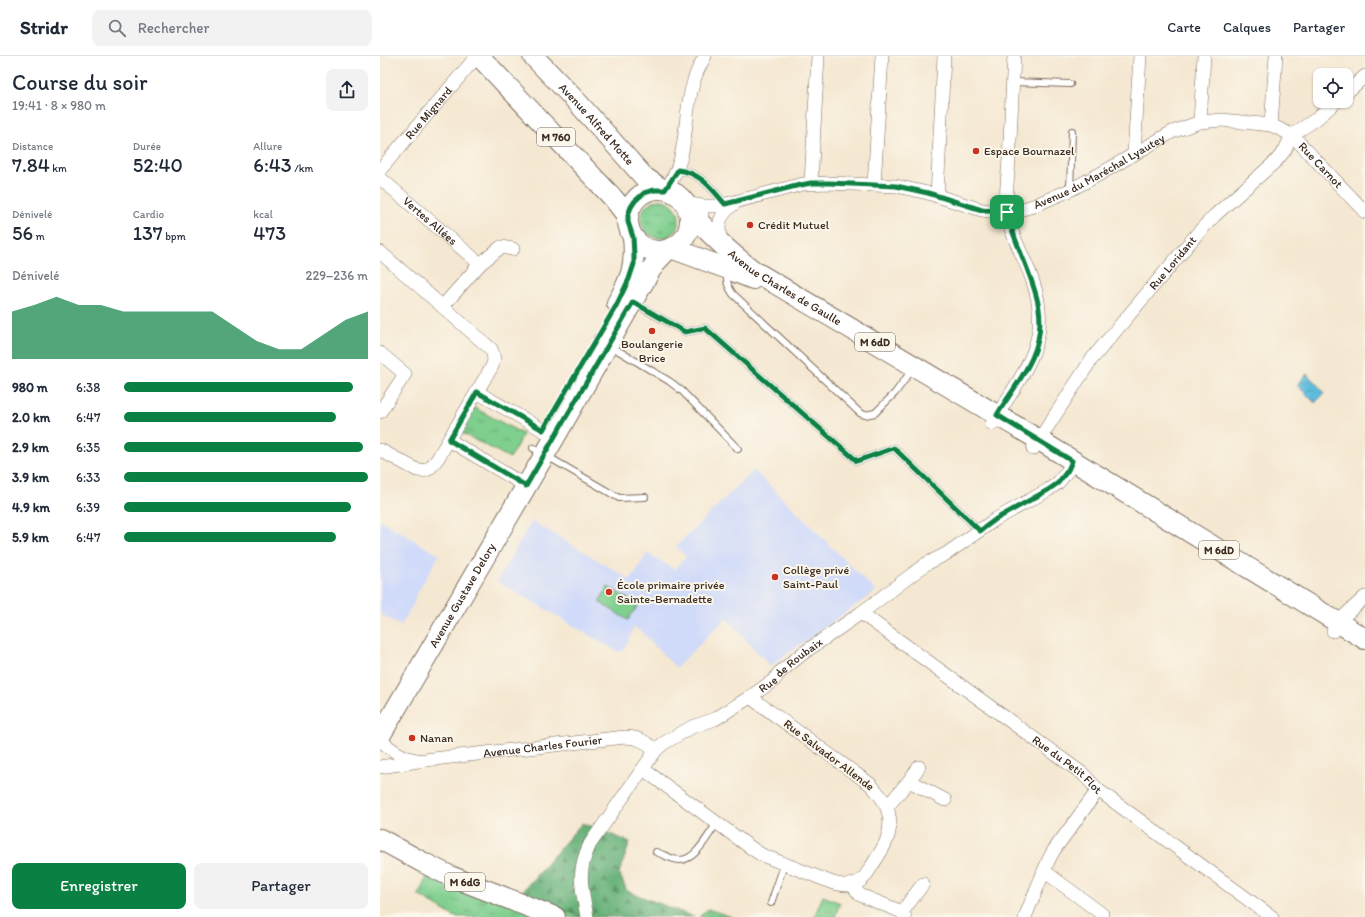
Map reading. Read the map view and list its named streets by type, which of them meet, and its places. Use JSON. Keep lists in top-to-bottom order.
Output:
{
  "streets": {
    "main road": [
      "Avenue Alfred Motte",
      "M 760",
      "Avenue Charles de Gaulle",
      "M 6dD",
      "Avenue Gustave Delory",
      "M 6dG"
    ],
    "street": [
      "Rue Mignard",
      "Rue Carnot",
      "Avenue du Maréchal Lyautey",
      "Vertes Allées",
      "Rue Loridant",
      "Rue de Roubaix",
      "Avenue Charles Fourier",
      "Rue Salvador Allende",
      "Rue du Petit Flot"
    ]
  },
  "crossings": [
    ["Rue Mignard", "M 760"],
    ["Avenue Alfred Motte", "M 760"],
    ["Avenue Alfred Motte", "Avenue du Maréchal Lyautey"],
    ["Avenue Alfred Motte", "Avenue Charles de Gaulle"],
    ["Avenue Alfred Motte", "Avenue Gustave Delory"],
    ["M 760", "Avenue du Maréchal Lyautey"],
    ["M 760", "Avenue Charles de Gaulle"],
    ["M 760", "Avenue Gustave Delory"],
    ["Rue Carnot", "Avenue du Maréchal Lyautey"],
    ["Rue Carnot", "Rue Loridant"],
    ["Avenue du Maréchal Lyautey", "Rue Loridant"],
    ["Avenue du Maréchal Lyautey", "Avenue Charles de Gaulle"],
    ["Avenue du Maréchal Lyautey", "Avenue Gustave Delory"],
    ["Rue Loridant", "Avenue Charles de Gaulle"],
    ["Avenue Charles de Gaulle", "Avenue Gustave Delory"],
    ["Avenue Charles de Gaulle", "Rue de Roubaix"],
    ["Rue de Roubaix", "Avenue Charles Fourier"],
    ["Rue de Roubaix", "Rue Salvador Allende"],
    ["Rue de Roubaix", "Rue du Petit Flot"]
  ],
  "places": [
    "Espace Bournazel",
    "Crédit Mutuel",
    "Boulangerie Brice",
    "Collège privé Saint-Paul",
    "École primaire privée Sainte-Bernadette",
    "Nanan"
  ],
  "page": {
    "header": "Stridr",
    "search": "Rechercher",
    "nav": ["Carte", "Calques", "Partager"],
    "heading": ["Course du soir", "19:41 · 8 × 980 m"],
    "stats": [
      ["Distance", "7.84 km"],
      ["Durée", "52:40"],
      ["Allure", "6:43 /km"],
      ["Dénivelé", "56 m"],
      ["Cardio", "137 bpm"],
      ["kcal", "473"]
    ],
    "chart": ["Dénivelé", "229–236 m"],
    "list": [
      {
        "name": "980 m",
        "note": "6:38"
      },
      {
        "name": "2.0 km",
        "note": "6:47"
      },
      {
        "name": "2.9 km",
        "note": "6:35"
      },
      {
        "name": "3.9 km",
        "note": "6:33"
      },
      {
        "name": "4.9 km",
        "note": "6:39"
      },
      {
        "name": "5.9 km",
        "note": "6:47"
      }
    ],
    "buttons": ["Enregistrer", "Partager"]
  }
}
